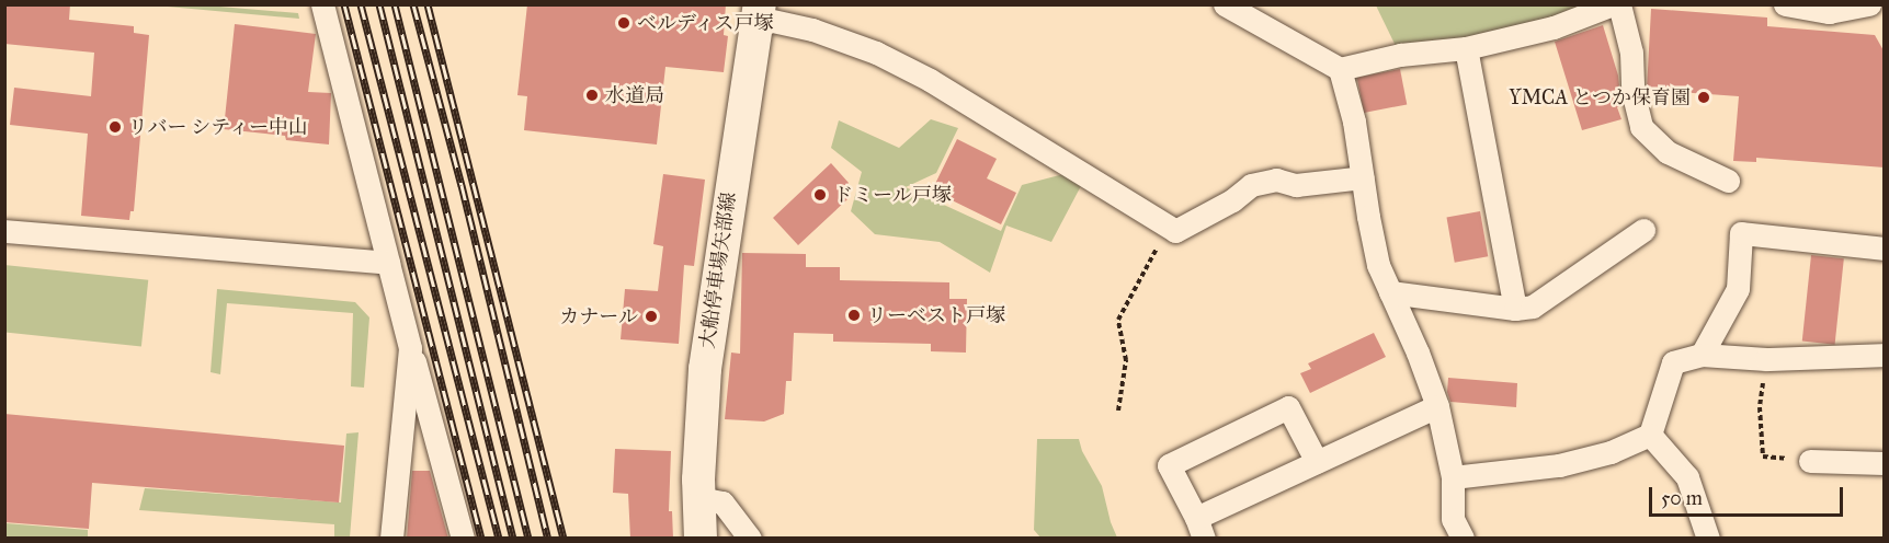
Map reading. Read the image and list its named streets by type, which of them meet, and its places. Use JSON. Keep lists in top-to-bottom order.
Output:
{
  "streets": {
    "main road": ["大船停車場矢部線"]
  },
  "places": [
    "ベルディス戸塚",
    "水道局",
    "YMCA とつか保育園",
    "リバー シティー中山",
    "ドミール戸塚",
    "リーベスト戸塚",
    "カナール"
  ],
  "scale_bar": "50 m"
}
